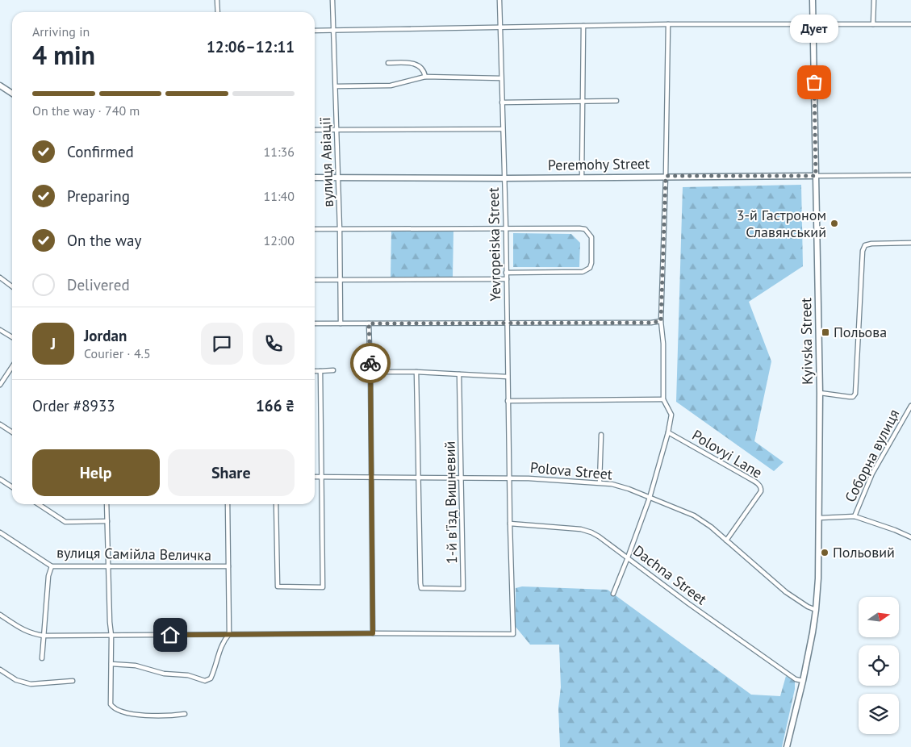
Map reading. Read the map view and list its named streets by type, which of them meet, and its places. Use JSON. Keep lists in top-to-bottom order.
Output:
{
  "streets": {
    "street": [
      "вулиця Авіації",
      "Peremohy Street",
      "Yevropeiska Street",
      "Kyivska Street",
      "Polovyi Lane",
      "Соборна вулиця",
      "Polova Street",
      "1-й в'їзд Вишневий",
      "вулиця Самійла Величка",
      "Dachna Street"
    ]
  },
  "crossings": [
    ["вулиця Авіації", "Peremohy Street"],
    ["Peremohy Street", "Yevropeiska Street"],
    ["Peremohy Street", "Kyivska Street"],
    ["Yevropeiska Street", "Polova Street"],
    ["Yevropeiska Street", "Dachna Street"],
    ["Kyivska Street", "Polova Street"],
    ["Kyivska Street", "Dachna Street"],
    ["Polovyi Lane", "Polova Street"],
    ["Polova Street", "1-й в'їзд Вишневий"]
  ],
  "places": {
    "other": ["Дует", "3-й Гастроном Славянський", "Польовий"],
    "transit": ["Польова"]
  },
  "north": "right",
  "page": {
    "heading": ["4 min", "Arriving in", "12:06–12:11"],
    "panel": [
      "Jordan",
      "Courier · 4.5",
      "Order #8933",
      "166 ₴"
    ],
    "bubble": "Дует",
    "bar": "On the way · 740 m",
    "list": [
      ["Confirmed", "11:36"],
      ["Preparing", "11:40"],
      ["On the way", "12:00"],
      "Delivered"
    ],
    "round": "J",
    "buttons": ["Help", "Share"]
  }
}
